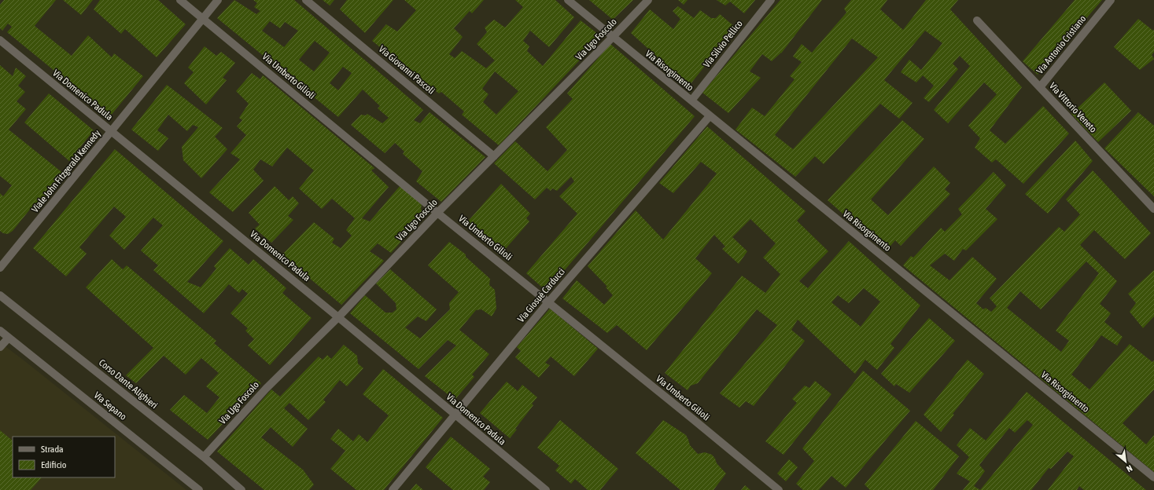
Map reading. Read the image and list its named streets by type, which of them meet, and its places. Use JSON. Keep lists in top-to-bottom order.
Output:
{
  "streets": {
    "street": [
      "Via Ugo Foscolo",
      "Via Silvio Pellico",
      "Via Antonio Cristiano",
      "Via Giovanni Pascoli",
      "Via Risorgimento",
      "Via Umberto Gilioli",
      "Via Domenico Padula",
      "Via Vittorio Veneto",
      "Viale John Fitzgerald Kennedy",
      "Via Giosuè Carducci",
      "Corso Dante Alighieri",
      "Via Sepano"
    ]
  },
  "crossings": [
    ["Via Ugo Foscolo", "Via Giovanni Pascoli"],
    ["Via Ugo Foscolo", "Via Risorgimento"],
    ["Via Ugo Foscolo", "Via Umberto Gilioli"],
    ["Via Ugo Foscolo", "Via Domenico Padula"],
    ["Via Ugo Foscolo", "Corso Dante Alighieri"],
    ["Via Silvio Pellico", "Via Risorgimento"],
    ["Via Antonio Cristiano", "Via Vittorio Veneto"],
    ["Via Risorgimento", "Via Giosuè Carducci"],
    ["Via Umberto Gilioli", "Viale John Fitzgerald Kennedy"],
    ["Via Umberto Gilioli", "Via Giosuè Carducci"],
    ["Via Domenico Padula", "Viale John Fitzgerald Kennedy"],
    ["Via Domenico Padula", "Via Giosuè Carducci"]
  ],
  "legend": ["Strada", "Edificio"],
  "north": "bottom right"
}
